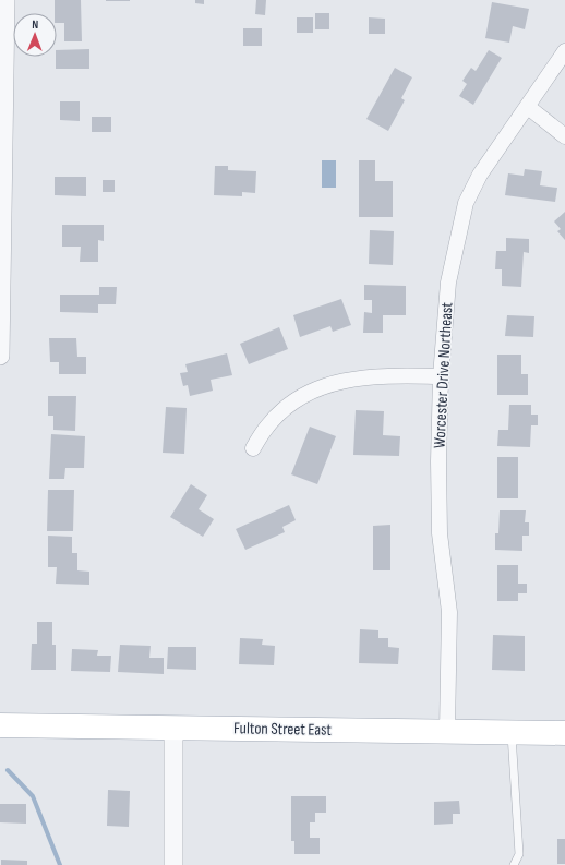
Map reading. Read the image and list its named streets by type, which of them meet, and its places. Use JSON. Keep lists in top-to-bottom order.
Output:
{
  "streets": {
    "main road": ["Fulton Street East"],
    "street": ["Worcester Drive Northeast"]
  },
  "crossings": [
    ["Worcester Drive Northeast", "Fulton Street East"]
  ],
  "north": "top"
}
